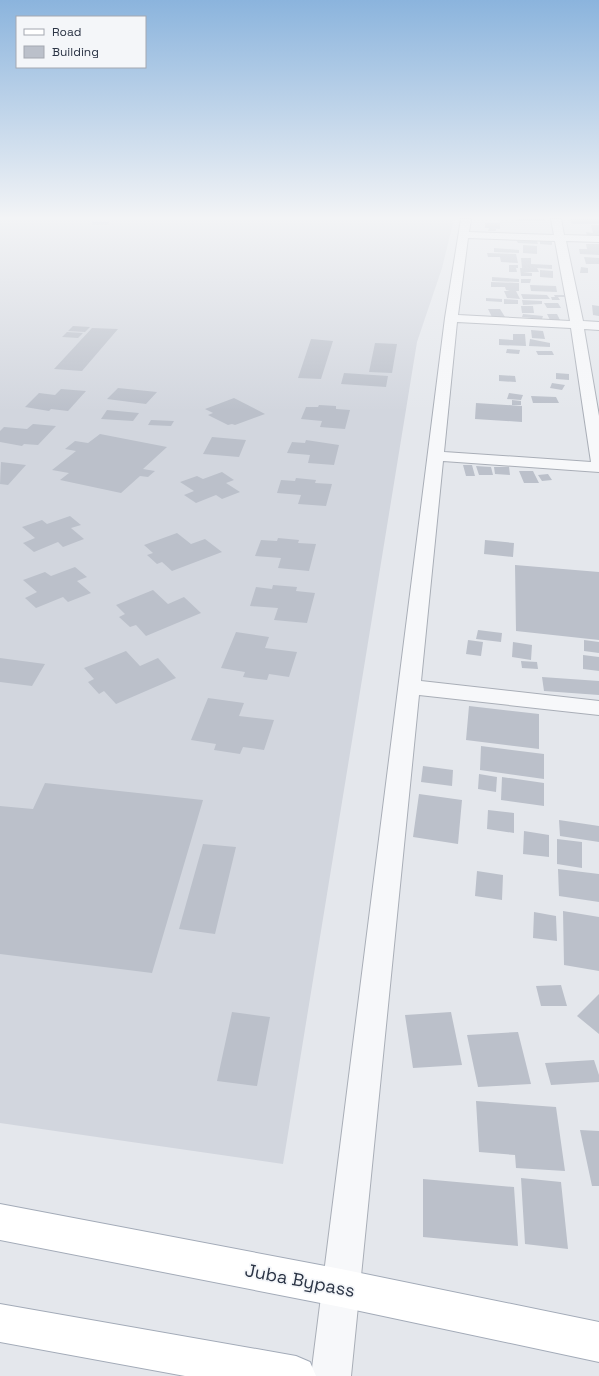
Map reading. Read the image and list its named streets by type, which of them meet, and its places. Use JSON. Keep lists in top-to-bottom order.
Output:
{
  "streets": {
    "main road": ["Juba Bypass"]
  },
  "legend": ["Road", "Building"]
}
